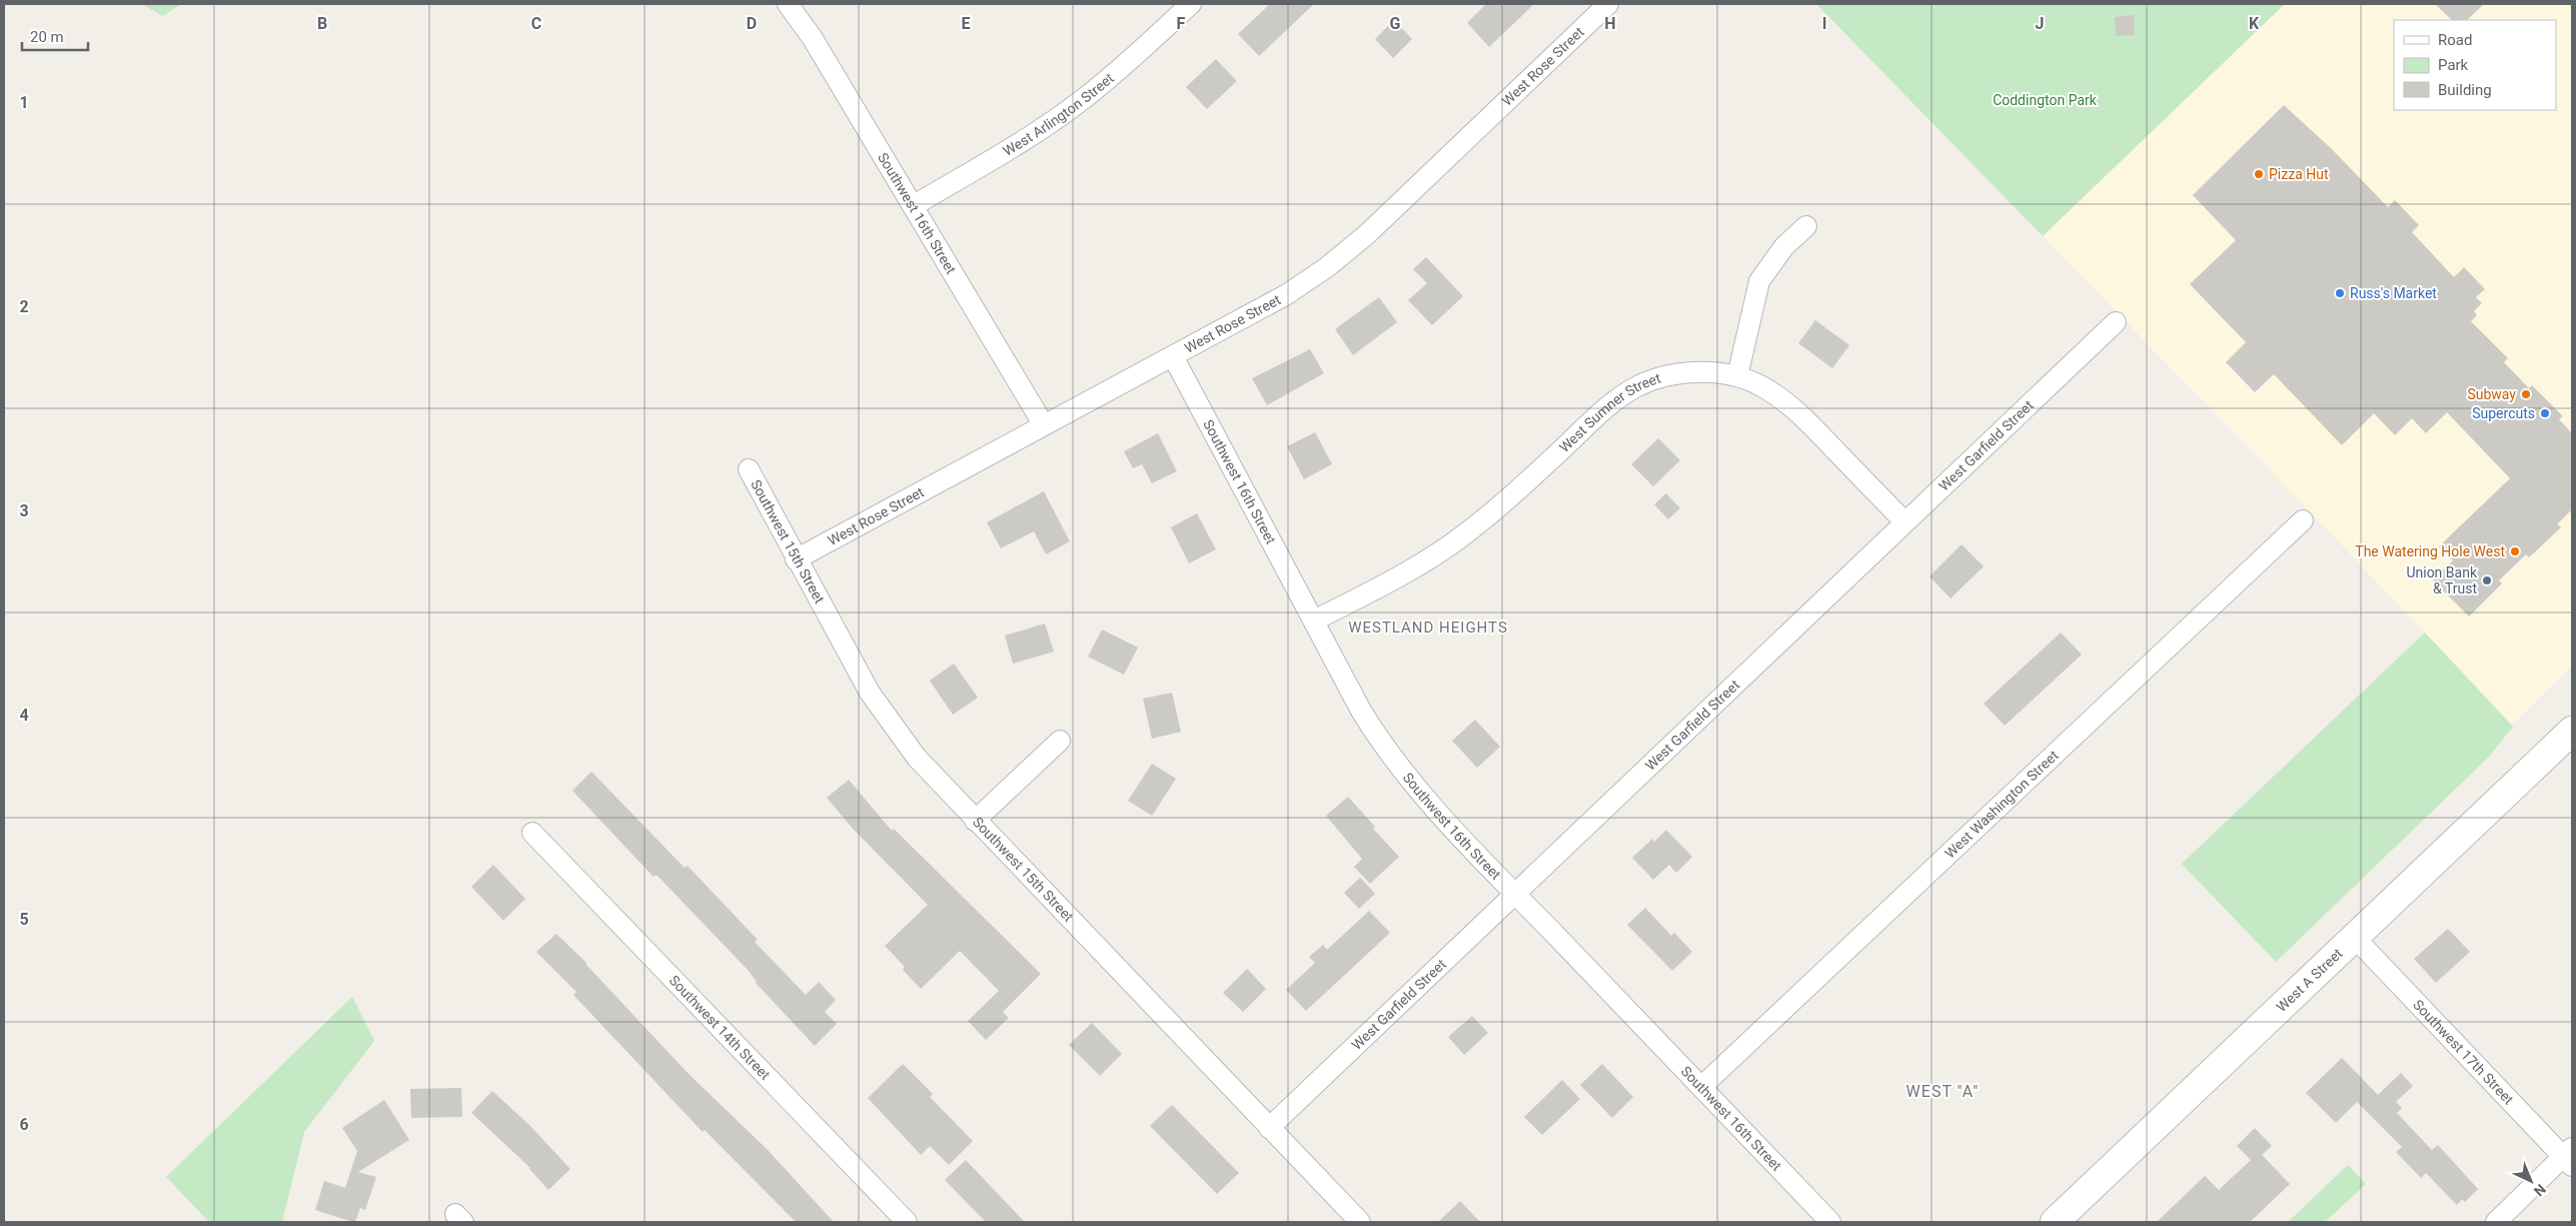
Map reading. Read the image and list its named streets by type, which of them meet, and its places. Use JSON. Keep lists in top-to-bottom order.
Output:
{
  "streets": {
    "main road": ["West A Street"],
    "street": [
      "West Rose Street",
      "West Arlington Street",
      "Southwest 16th Street",
      "West Sumner Street",
      "West Garfield Street",
      "Southwest 15th Street",
      "West Washington Street",
      "Southwest 14th Street",
      "Southwest 17th Street"
    ]
  },
  "crossings": [
    ["West Rose Street", "Southwest 16th Street"],
    ["West Rose Street", "Southwest 15th Street"],
    ["West Arlington Street", "Southwest 16th Street"],
    ["Southwest 16th Street", "West Sumner Street"],
    ["Southwest 16th Street", "West Garfield Street"],
    ["Southwest 16th Street", "West Washington Street"],
    ["West Sumner Street", "West Garfield Street"],
    ["West Garfield Street", "Southwest 15th Street"],
    ["West A Street", "Southwest 17th Street"]
  ],
  "districts": ["WESTLAND HEIGHTS", "WEST \"A\""],
  "parks": ["Coddington Park"],
  "places": [
    "Pizza Hut",
    "Russ's Market",
    "Subway",
    "Supercuts",
    "The Watering Hole West",
    "Union Bank & Trust"
  ],
  "legend": ["Road", "Park", "Building"],
  "scale_bar": "20 m",
  "north": "bottom right",
  "grid": {
    "columns": [
      "B",
      "C",
      "D",
      "E",
      "F",
      "G",
      "H",
      "I",
      "J",
      "K"
    ],
    "rows": [
      "1",
      "2",
      "3",
      "4",
      "5",
      "6"
    ]
  }
}
